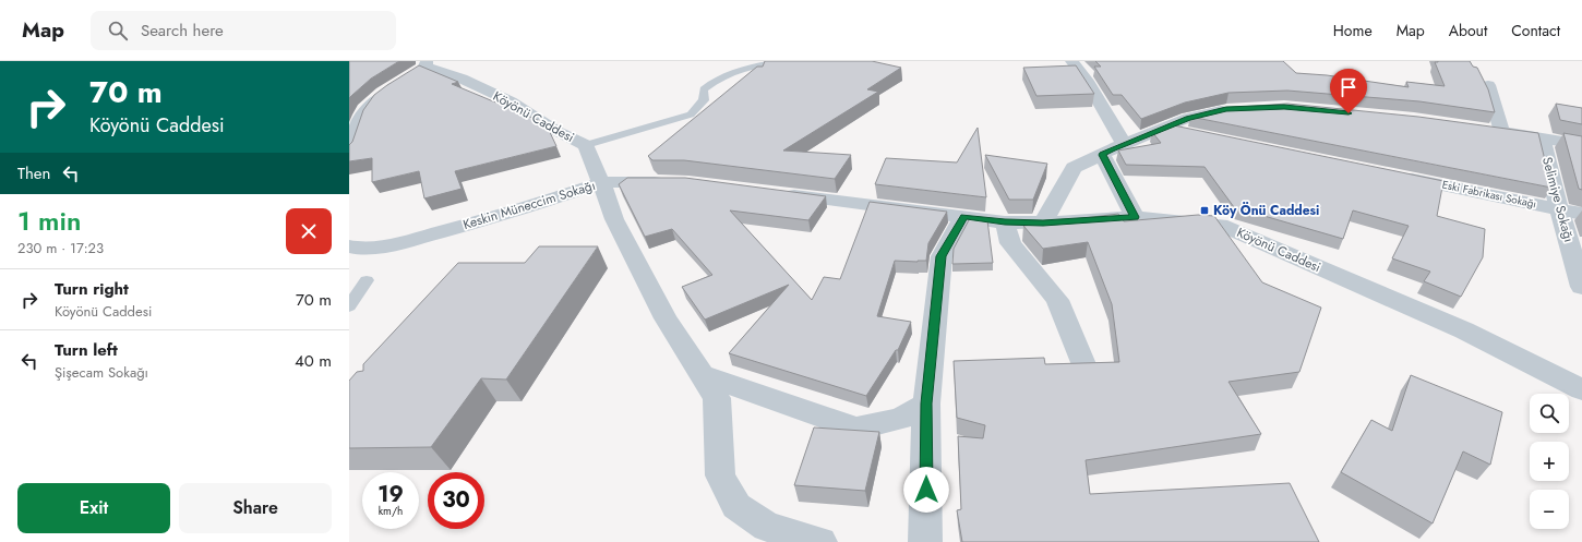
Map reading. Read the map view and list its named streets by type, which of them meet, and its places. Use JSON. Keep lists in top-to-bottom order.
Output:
{
  "streets": {
    "street": [
      "Köyönü Caddesi",
      "Eski Fabrikası Sokağı",
      "Selimiye Sokağı",
      "Keskin Müneccim Sokağı"
    ]
  },
  "crossings": [
    ["Köyönü Caddesi", "Keskin Müneccim Sokağı"],
    ["Eski Fabrikası Sokağı", "Selimiye Sokağı"]
  ],
  "places": {
    "transit": ["Köy Önü Caddesi"]
  },
  "page": {
    "header": "Map",
    "search": "Search here",
    "nav": [
      "Home",
      "Map",
      "About",
      "Contact"
    ],
    "turn": ["70 m", "Köyönü Caddesi"],
    "then": "Then",
    "heading": ["1 min", "230 m · 17:23"],
    "list": [
      {
        "name": "Turn right",
        "note": "Köyönü Caddesi",
        "value": "70 m"
      },
      {
        "name": "Turn left",
        "note": "Şişecam Sokağı",
        "value": "40 m"
      }
    ],
    "map_buttons": ["+", "−"],
    "speed": "19 km/h",
    "limit": "30",
    "buttons": ["Exit", "Share"]
  }
}
